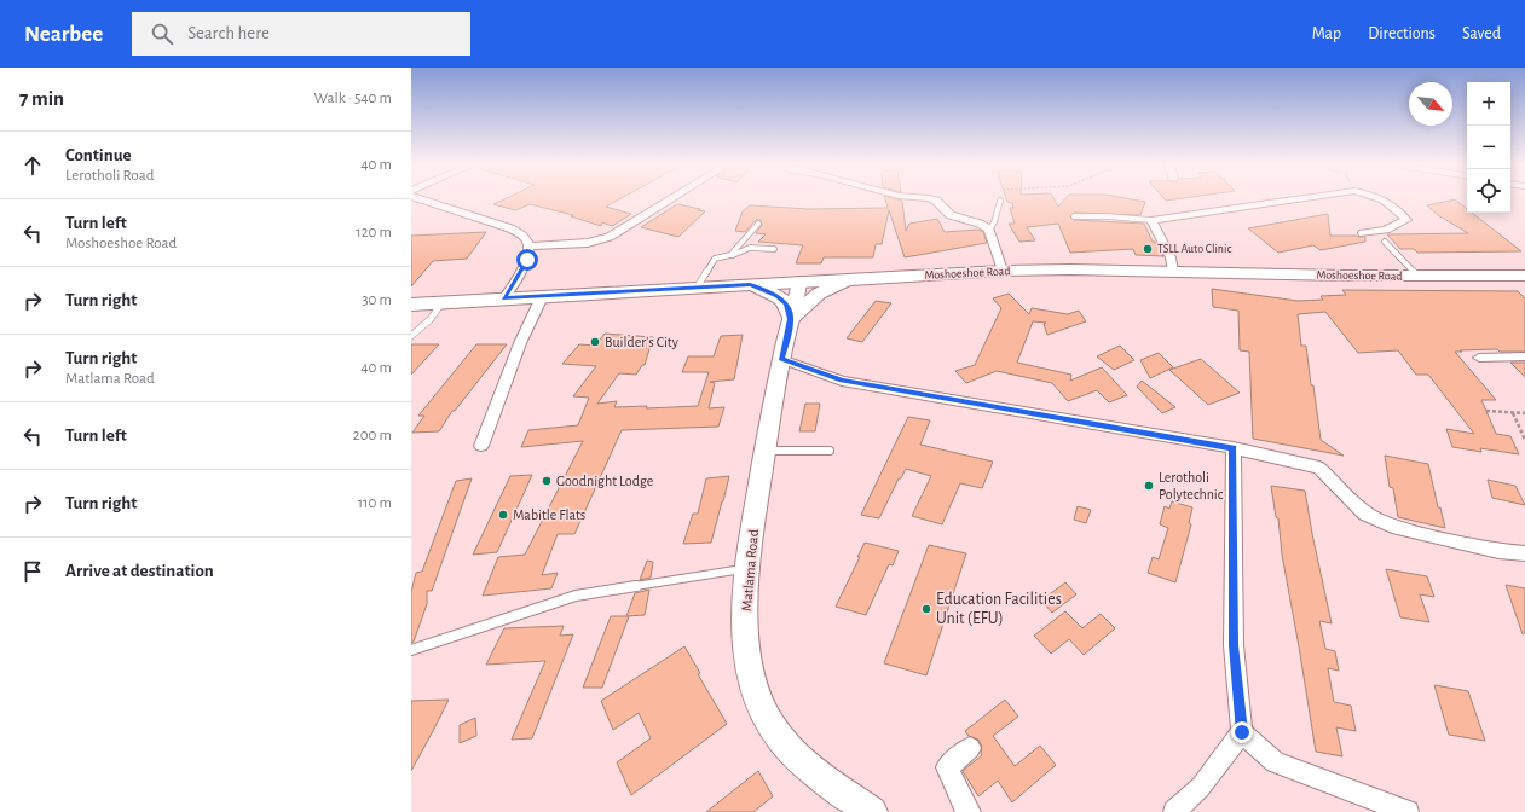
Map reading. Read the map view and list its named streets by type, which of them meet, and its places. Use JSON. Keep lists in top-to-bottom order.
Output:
{
  "streets": {
    "main road": ["Moshoeshoe Road"],
    "street": ["Matlama Road"]
  },
  "crossings": [
    ["Moshoeshoe Road", "Matlama Road"]
  ],
  "places": [
    "TSLL Auto Clinic",
    "Builder's City",
    "Goodnight Lodge",
    "Lerotholi Polytechnic",
    "Mabitle Flats",
    "Education Facilities Unit (EFU)"
  ],
  "north": "bottom right",
  "page": {
    "header": "Nearbee",
    "search": "Search here",
    "nav": ["Map", "Directions", "Saved"],
    "heading": ["7 min", "Walk · 540 m"],
    "map_buttons": ["+", "−"],
    "list": [
      ["Continue", "Lerotholi Road", "40 m"],
      ["Turn left", "Moshoeshoe Road", "120 m"],
      ["Turn right", "30 m"],
      ["Turn right", "Matlama Road", "40 m"],
      ["Turn left", "200 m"],
      ["Turn right", "110 m"],
      "Arrive at destination"
    ]
  }
}
